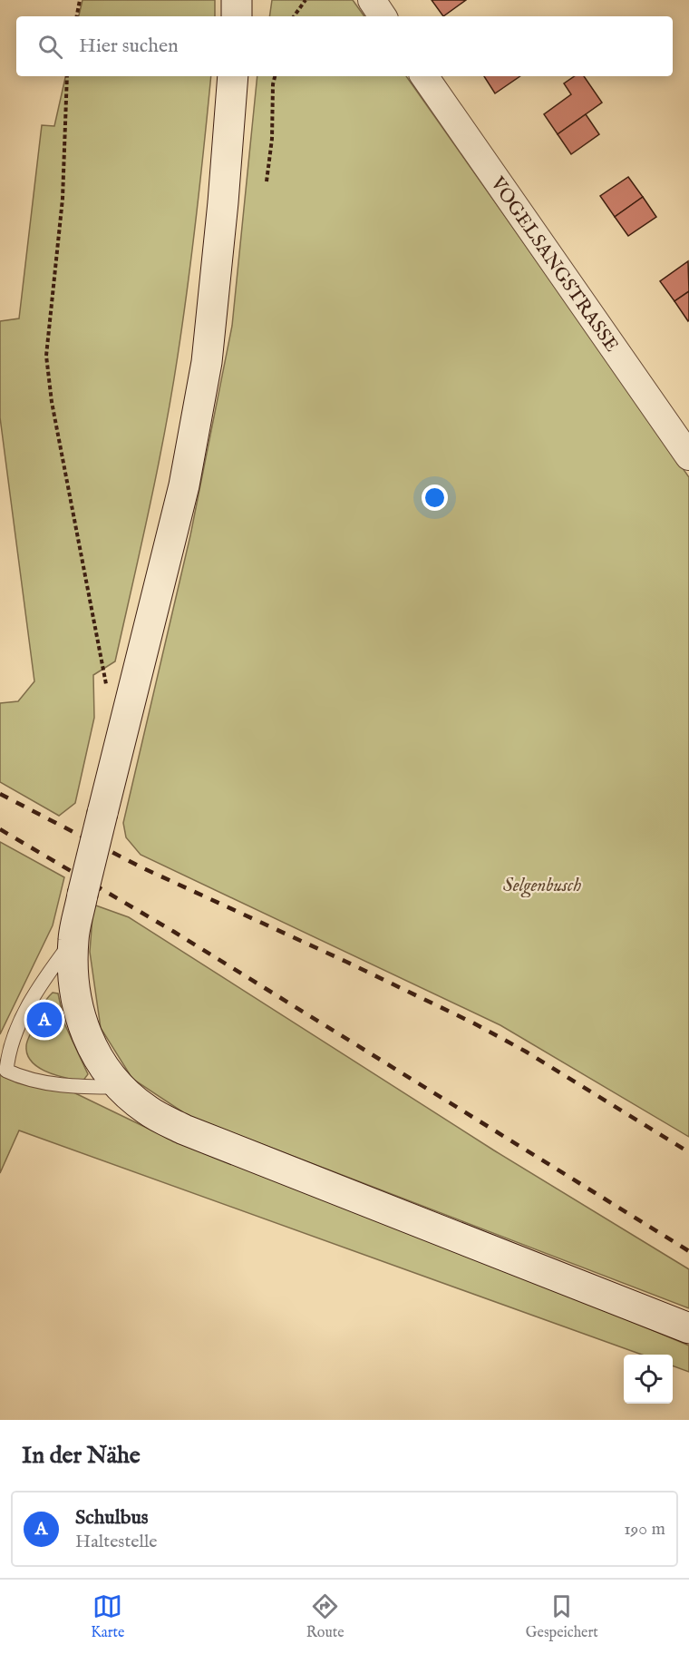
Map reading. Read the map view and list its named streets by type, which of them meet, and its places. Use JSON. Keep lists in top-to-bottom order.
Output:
{
  "streets": {
    "street": ["VOGELSANGSTRASSE"]
  },
  "parks": ["Selgenbusch"],
  "page": {
    "search": "Hier suchen",
    "pins": "A",
    "heading": "In der Nähe",
    "list": [
      {
        "mark": "A",
        "name": "Schulbus",
        "note": "Haltestelle",
        "value": "190 m"
      }
    ],
    "nav": ["Karte", "Route", "Gespeichert"]
  }
}
